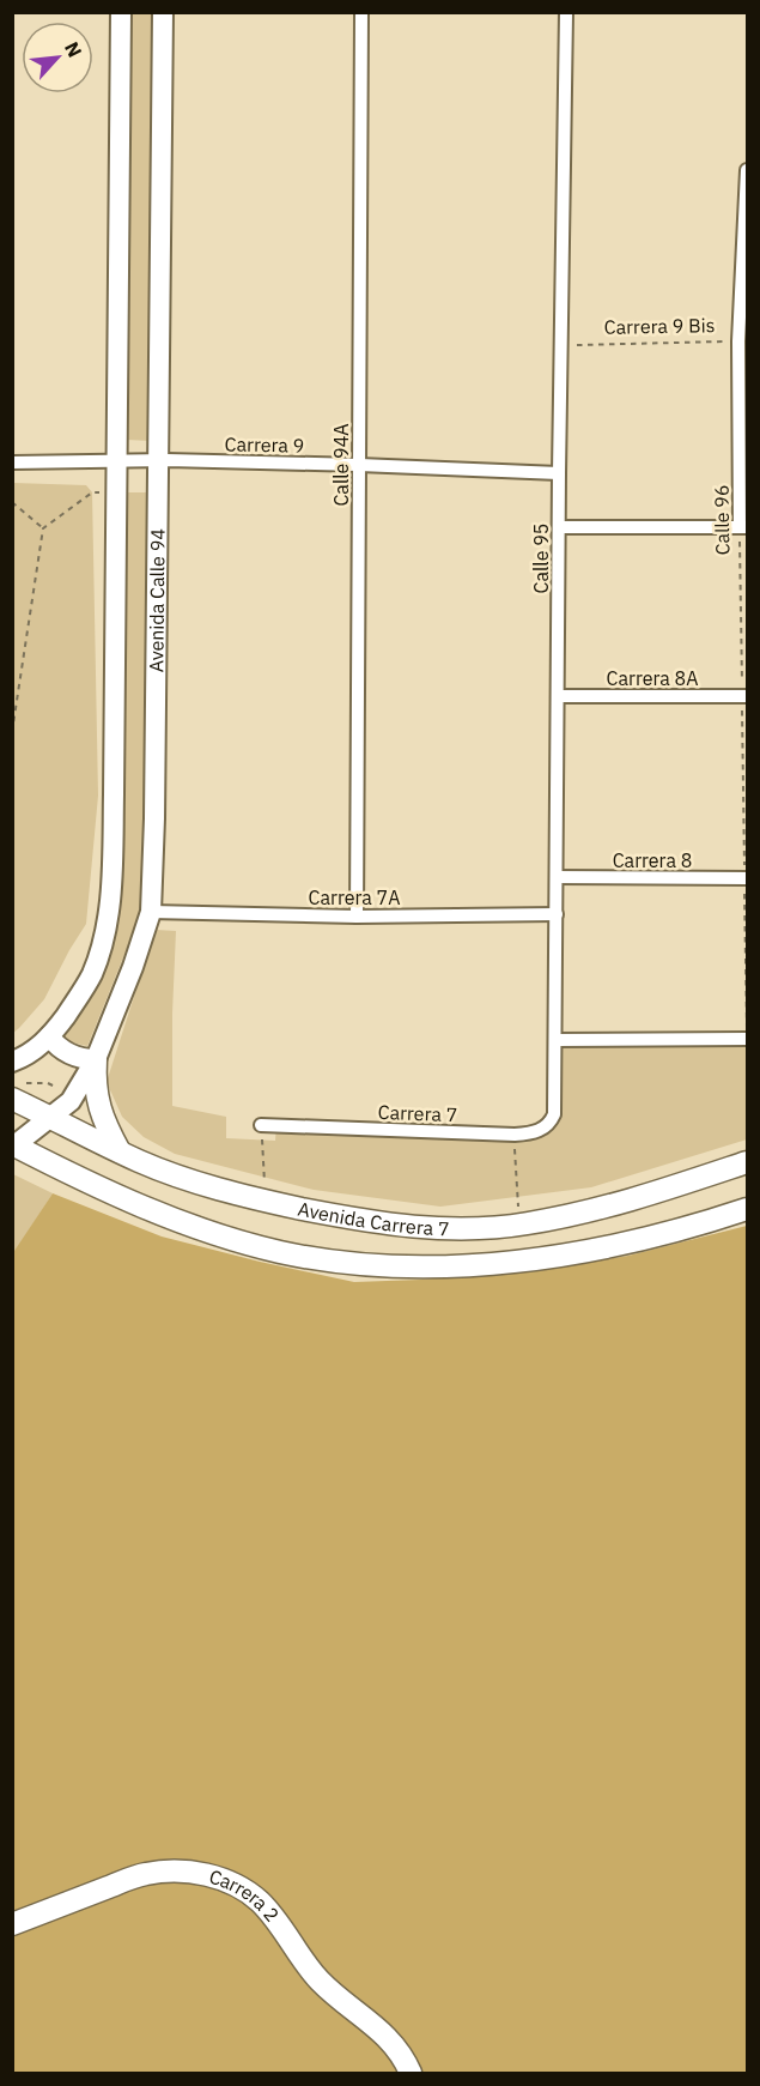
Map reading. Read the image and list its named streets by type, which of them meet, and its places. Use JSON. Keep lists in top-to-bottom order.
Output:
{
  "streets": {
    "main road": ["Avenida Calle 94", "Avenida Carrera 7", "Carrera 2"],
    "street": [
      "Carrera 9",
      "Calle 94A",
      "Calle 96",
      "Calle 95",
      "Carrera 8A",
      "Carrera 8",
      "Carrera 7A",
      "Carrera 7"
    ],
    "path": ["Carrera 9 Bis"]
  },
  "crossings": [
    ["Carrera 9 Bis", "Calle 96"],
    ["Carrera 9", "Calle 94A"],
    ["Carrera 9", "Calle 95"],
    ["Carrera 9", "Avenida Calle 94"],
    ["Calle 94A", "Carrera 7A"],
    ["Calle 96", "Carrera 8A"],
    ["Calle 96", "Carrera 8"],
    ["Calle 95", "Carrera 8A"],
    ["Calle 95", "Carrera 8"],
    ["Calle 95", "Carrera 7A"],
    ["Calle 95", "Carrera 7"],
    ["Avenida Calle 94", "Carrera 7A"],
    ["Avenida Calle 94", "Avenida Carrera 7"]
  ],
  "north": "top right"
}
